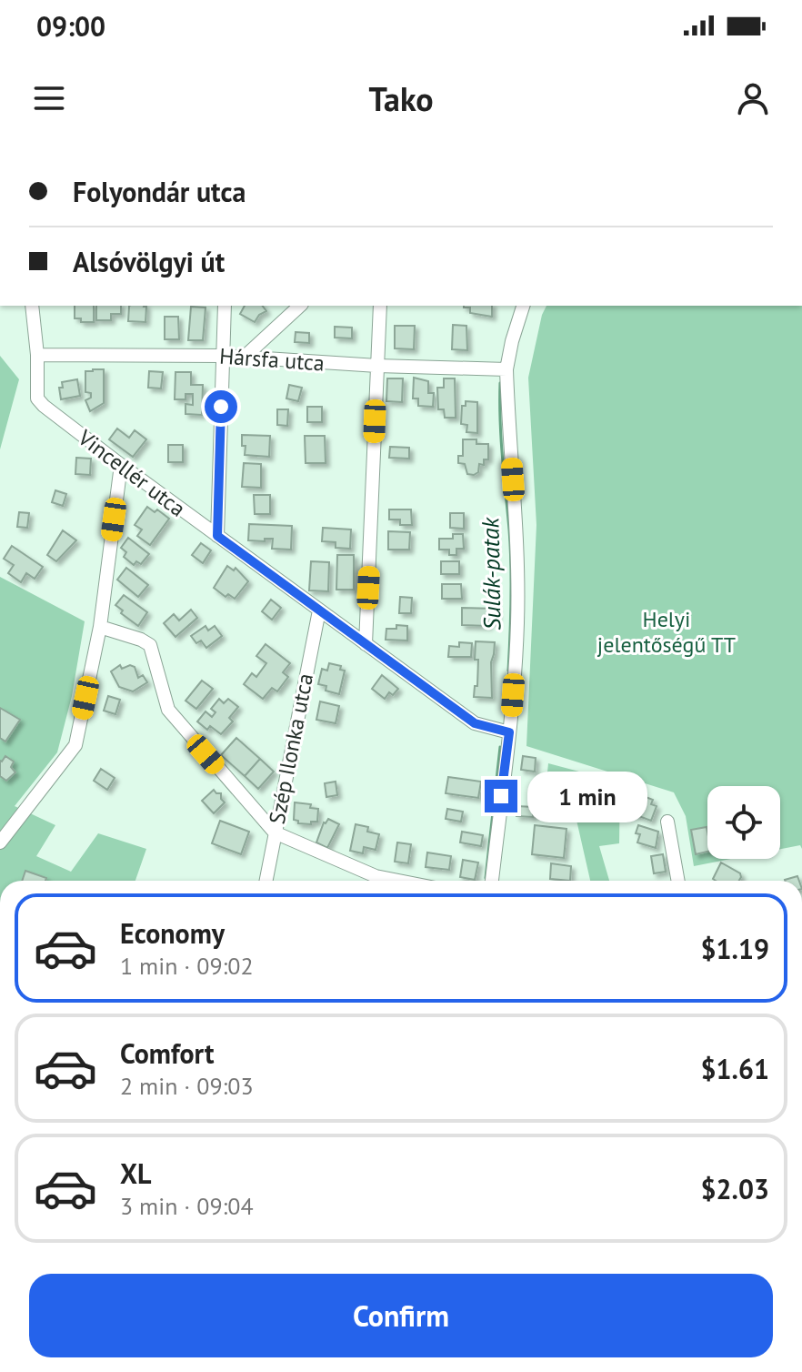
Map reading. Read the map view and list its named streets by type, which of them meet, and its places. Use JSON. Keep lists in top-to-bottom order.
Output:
{
  "streets": {
    "street": ["Hársfa utca", "Vincellér utca", "Szép Ilonka utca"]
  },
  "crossings": [
    ["Hársfa utca", "Vincellér utca"],
    ["Vincellér utca", "Szép Ilonka utca"]
  ],
  "water": ["Sulák-patak"],
  "parks": ["Helyi jelentőségű TT"],
  "page": {
    "status": "09:00",
    "header": "Tako",
    "banner": ["Folyondár utca", "Alsóvölgyi út"],
    "bubble": "1 min",
    "list": [
      {
        "name": "Economy",
        "note": "1 min · 09:02",
        "value": "$1.19"
      },
      {
        "name": "Comfort",
        "note": "2 min · 09:03",
        "value": "$1.61"
      },
      {
        "name": "XL",
        "note": "3 min · 09:04",
        "value": "$2.03"
      }
    ],
    "buttons": "Confirm"
  }
}
